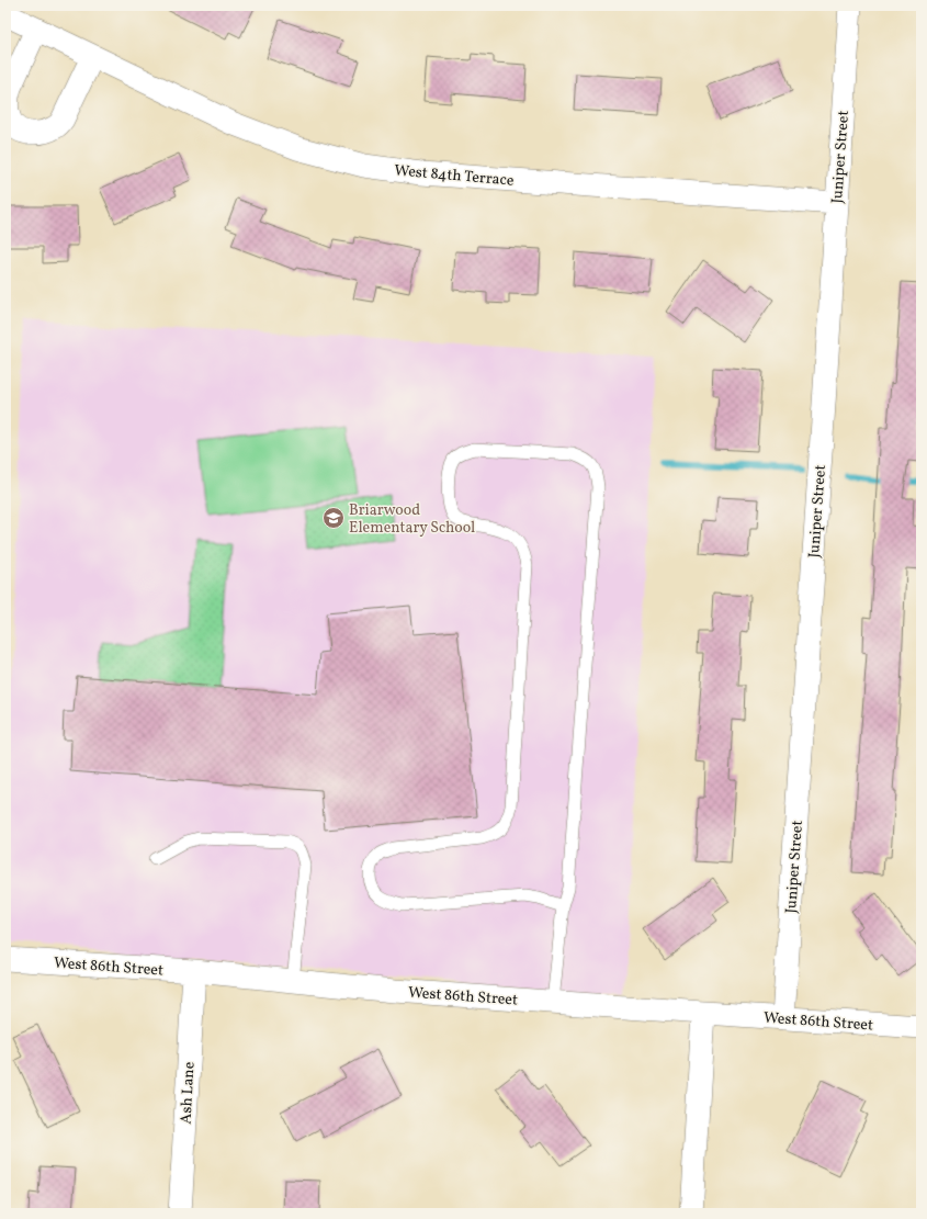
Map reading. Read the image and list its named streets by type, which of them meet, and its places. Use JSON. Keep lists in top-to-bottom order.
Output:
{
  "streets": {
    "street": [
      "Juniper Street",
      "West 84th Terrace",
      "West 86th Street",
      "Ash Lane"
    ]
  },
  "crossings": [
    ["Juniper Street", "West 84th Terrace"],
    ["Juniper Street", "West 86th Street"],
    ["West 86th Street", "Ash Lane"]
  ],
  "places": {
    "school or university": ["Briarwood Elementary School"]
  }
}
